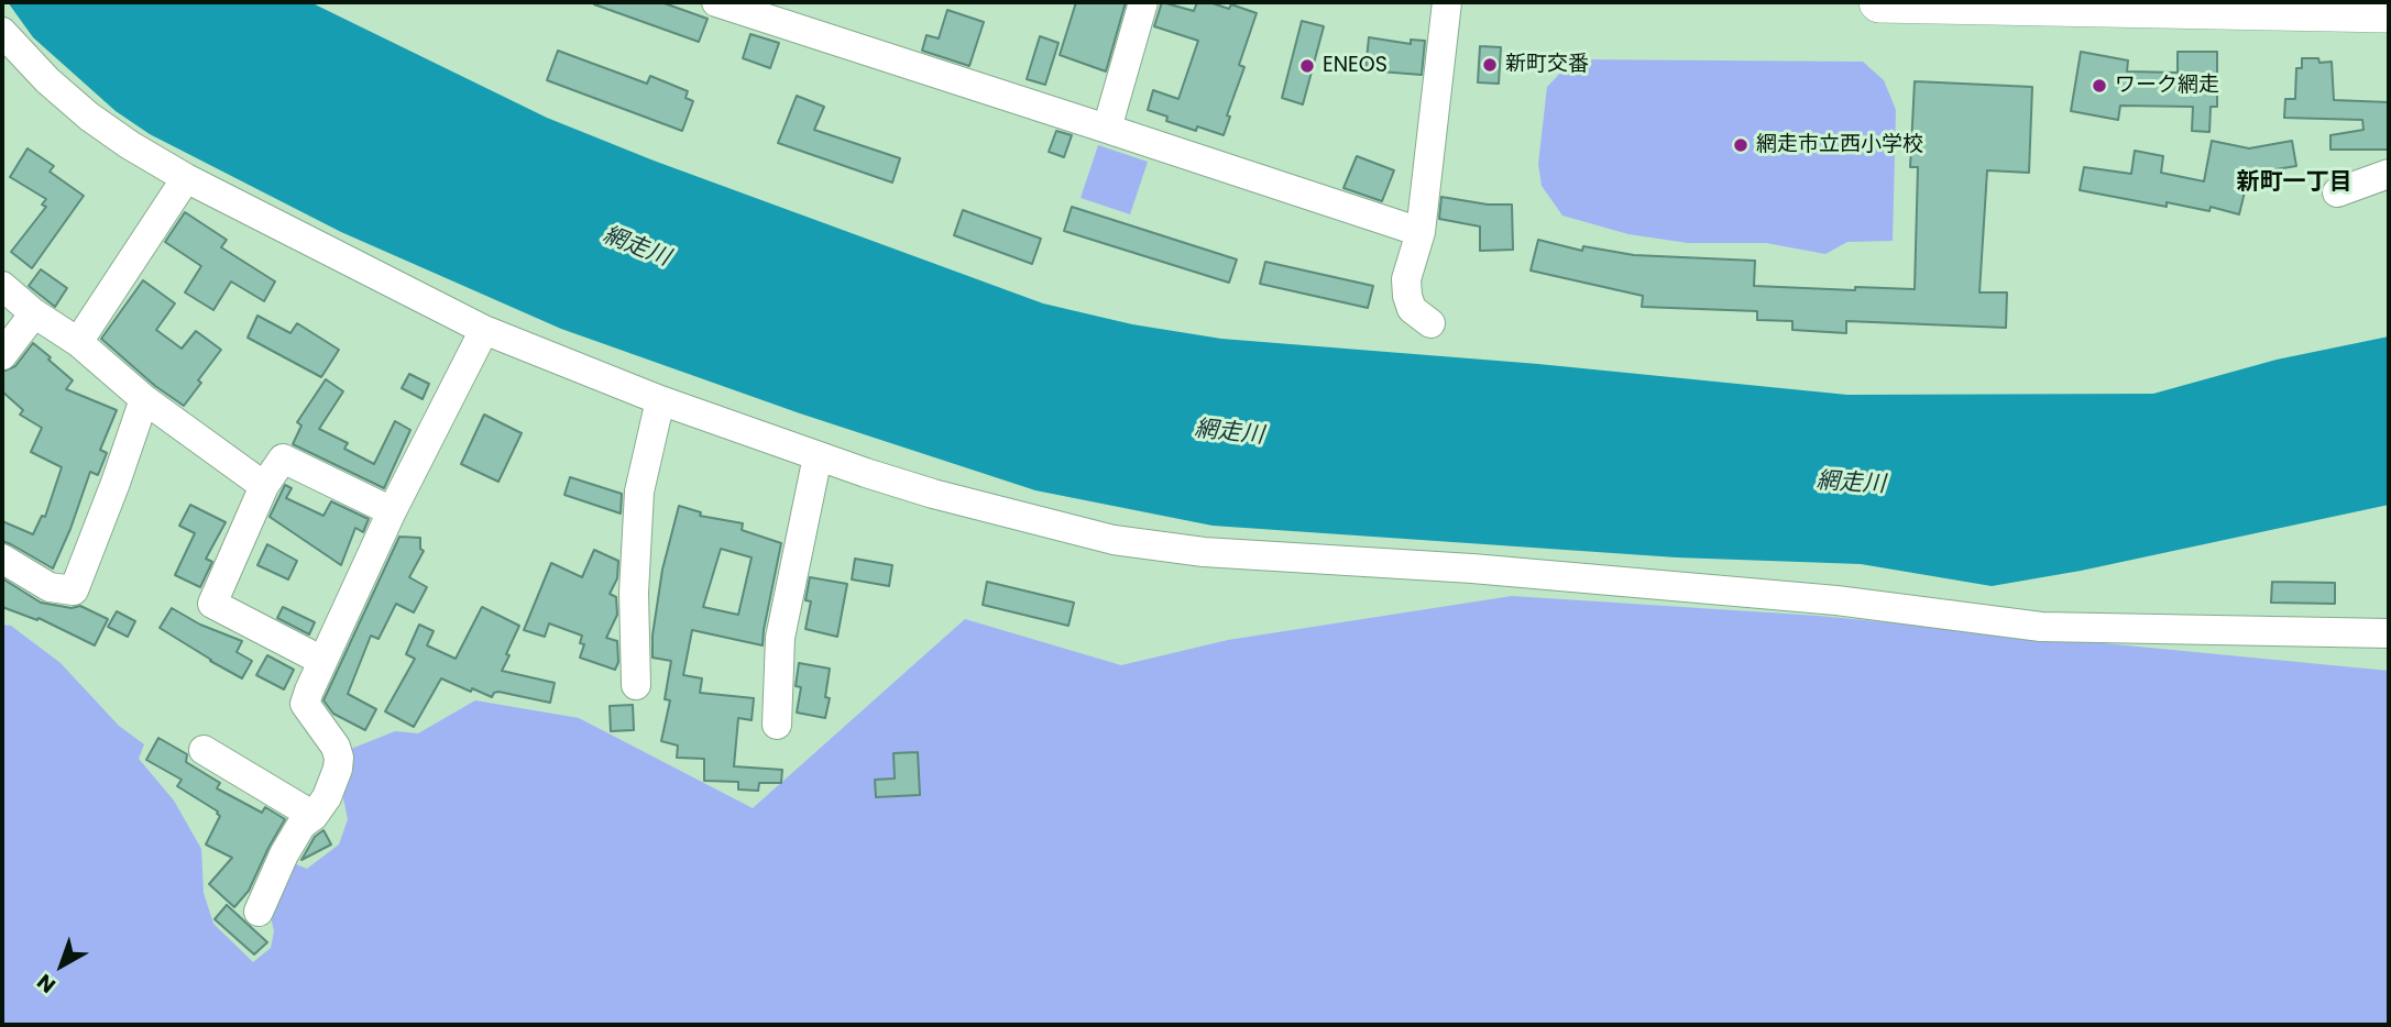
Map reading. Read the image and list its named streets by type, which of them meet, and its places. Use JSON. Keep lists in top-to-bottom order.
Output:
{
  "districts": ["新町一丁目"],
  "water": ["網走川"],
  "places": [
    "新町交番",
    "ENEOS",
    "ワーク網走",
    "網走市立西小学校"
  ],
  "north": "bottom left"
}
